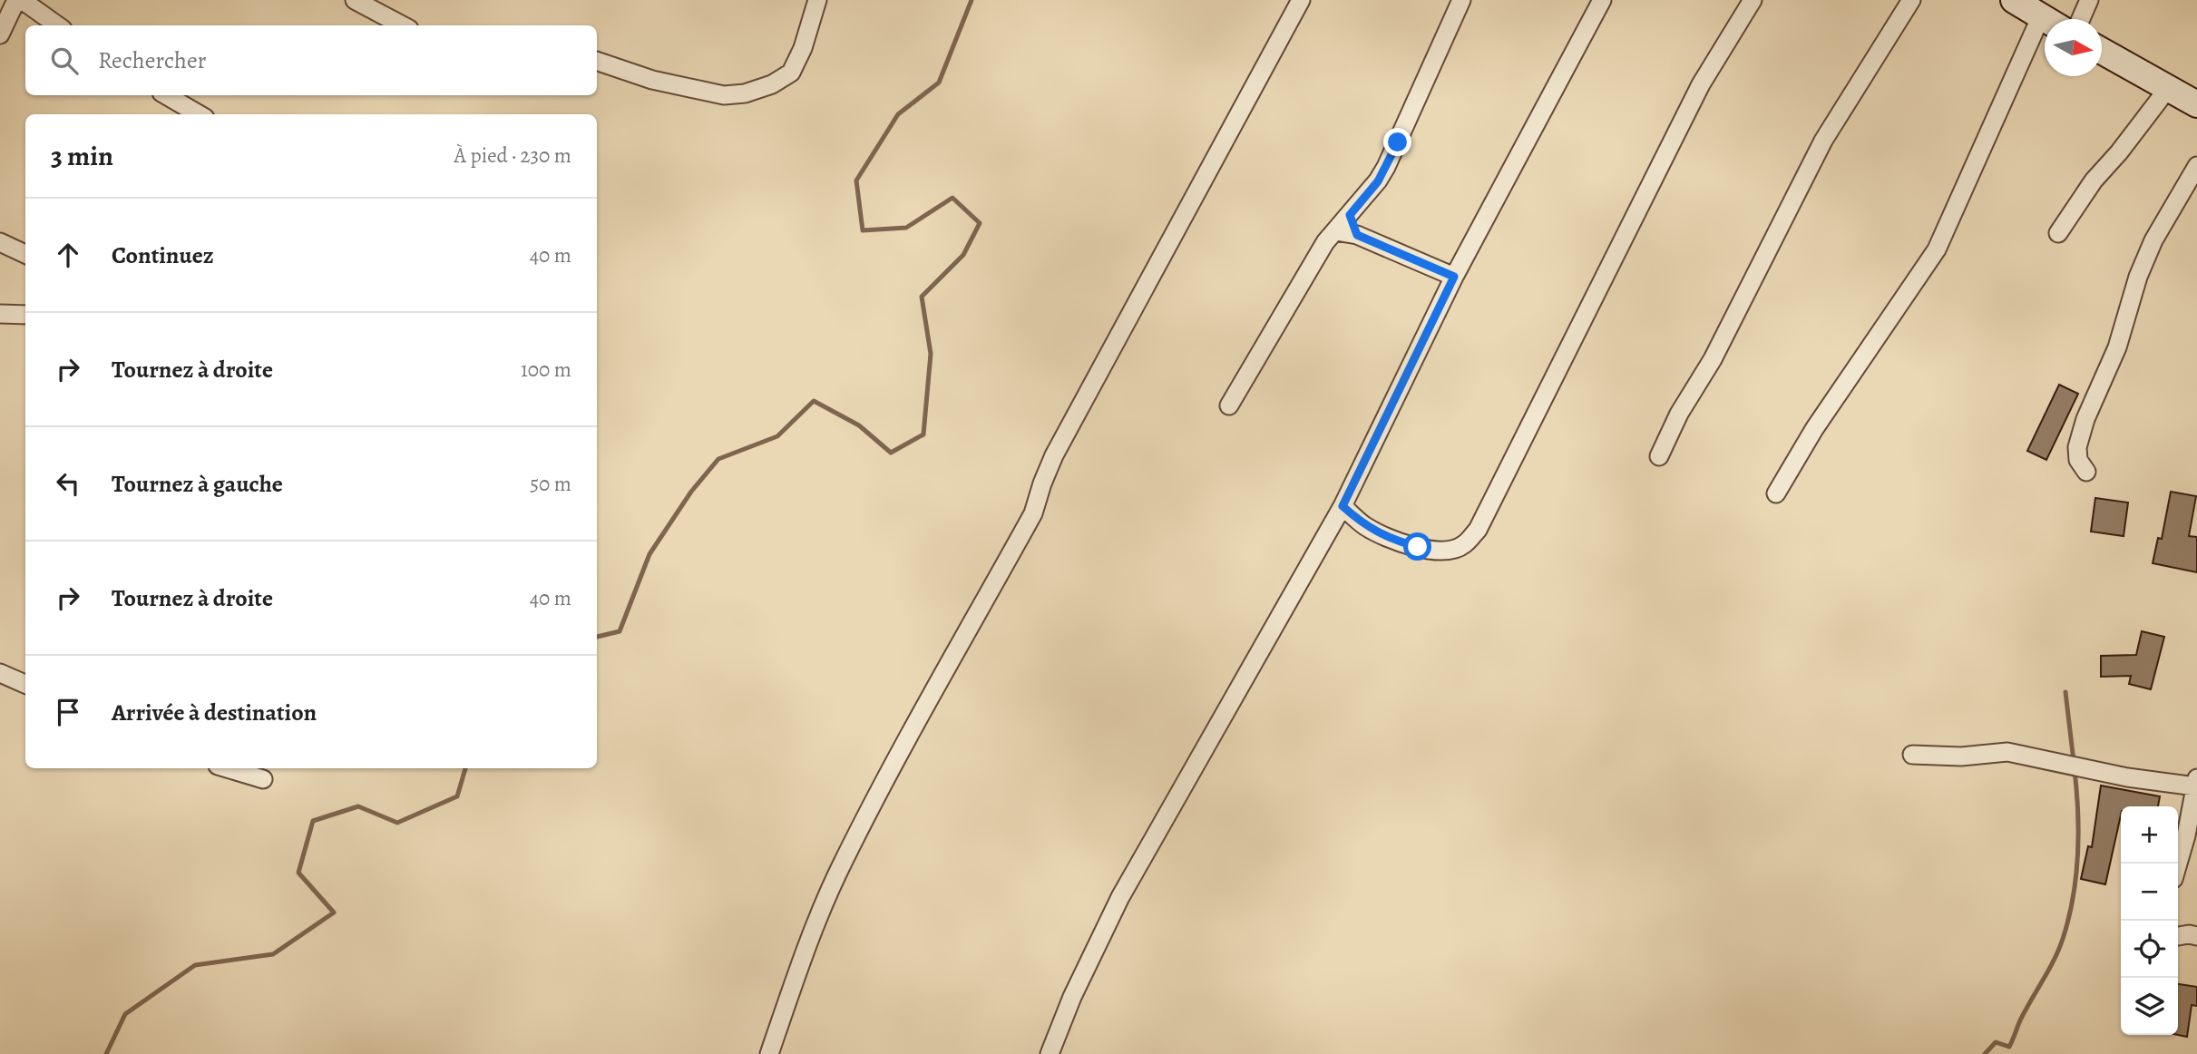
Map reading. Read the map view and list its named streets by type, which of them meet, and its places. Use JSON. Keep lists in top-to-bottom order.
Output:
{
  "north": "right",
  "page": {
    "search": "Rechercher",
    "heading": ["3 min", "À pied · 230 m"],
    "list": [
      ["Continuez", "40 m"],
      ["Tournez à droite", "100 m"],
      ["Tournez à gauche", "50 m"],
      ["Tournez à droite", "40 m"],
      "Arrivée à destination"
    ],
    "map_buttons": ["+", "−"]
  }
}
